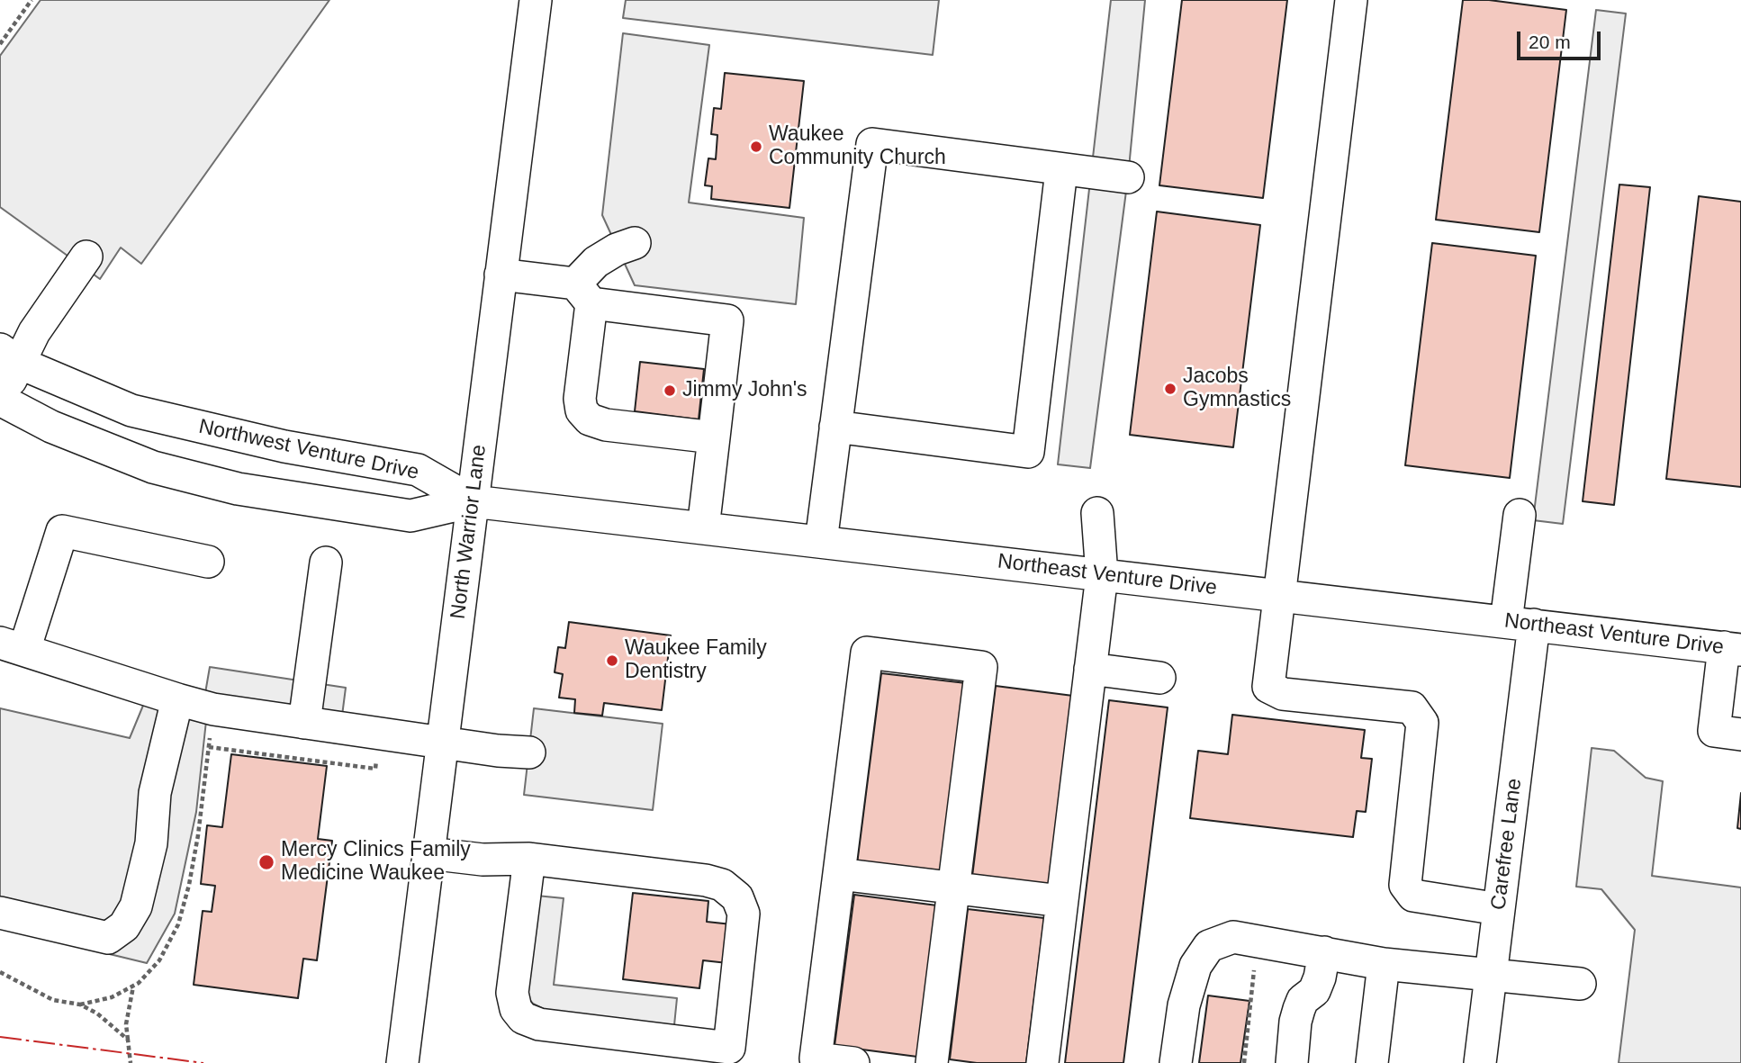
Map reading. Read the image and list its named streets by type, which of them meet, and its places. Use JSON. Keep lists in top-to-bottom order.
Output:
{
  "streets": {
    "street": [
      "Northwest Venture Drive",
      "North Warrior Lane",
      "Northeast Venture Drive",
      "Carefree Lane"
    ]
  },
  "crossings": [
    ["Northwest Venture Drive", "North Warrior Lane"],
    ["Northwest Venture Drive", "Northeast Venture Drive"],
    ["North Warrior Lane", "Northeast Venture Drive"],
    ["Northeast Venture Drive", "Carefree Lane"]
  ],
  "places": [
    "Waukee Community Church",
    "Jacobs Gymnastics",
    "Jimmy John's",
    "Waukee Family Dentistry",
    "Mercy Clinics Family Medicine Waukee"
  ],
  "scale_bar": "20 m"
}
